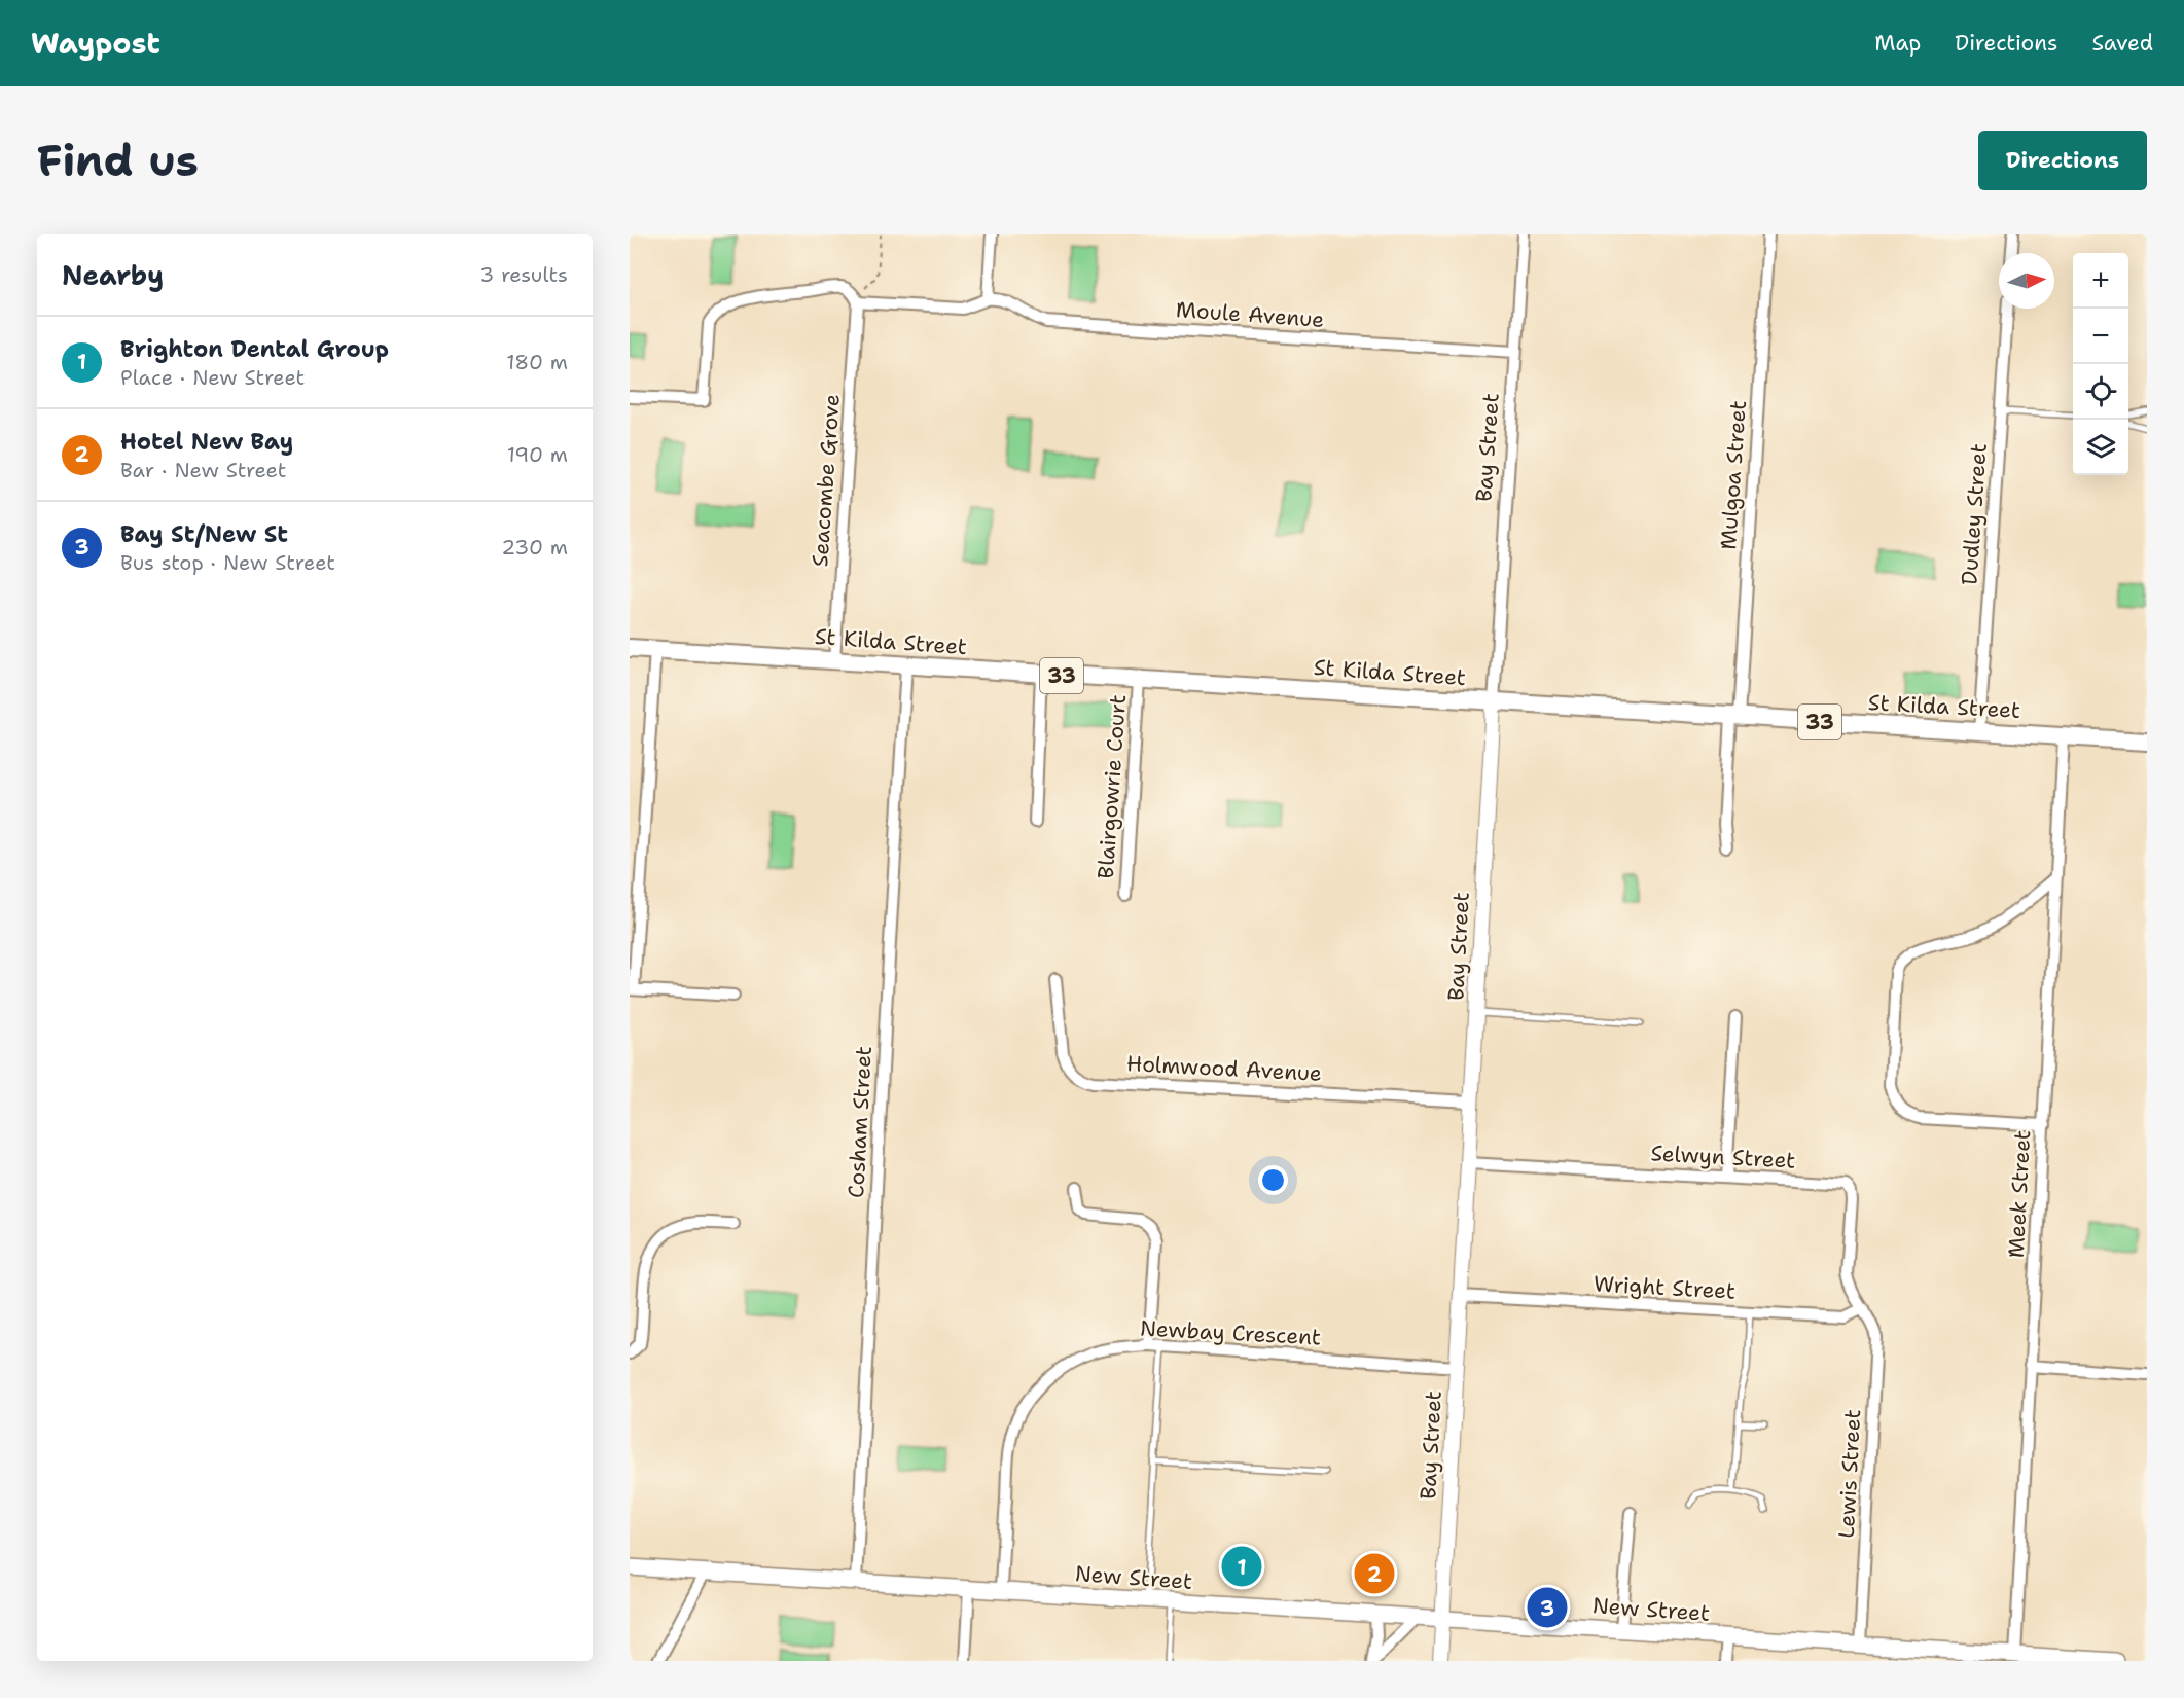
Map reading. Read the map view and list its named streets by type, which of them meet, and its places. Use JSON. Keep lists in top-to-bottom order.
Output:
{
  "streets": {
    "main road": ["St Kilda Street", "33", "New Street"],
    "street": [
      "Moule Avenue",
      "Bay Street",
      "Mulgoa Street",
      "Seacombe Grove",
      "Dudley Street",
      "Blairgowrie Court",
      "Holmwood Avenue",
      "Cosham Street",
      "Selwyn Street",
      "Meek Street",
      "Wright Street",
      "Newbay Crescent",
      "Lewis Street"
    ]
  },
  "crossings": [
    ["Moule Avenue", "Bay Street"],
    ["Bay Street", "St Kilda Street"],
    ["Bay Street", "Holmwood Avenue"],
    ["Bay Street", "Selwyn Street"],
    ["Bay Street", "Wright Street"],
    ["Bay Street", "Newbay Crescent"],
    ["Bay Street", "New Street"],
    ["Mulgoa Street", "St Kilda Street"],
    ["Seacombe Grove", "St Kilda Street"],
    ["Dudley Street", "St Kilda Street"],
    ["St Kilda Street", "Blairgowrie Court"],
    ["St Kilda Street", "Cosham Street"],
    ["St Kilda Street", "Meek Street"],
    ["Cosham Street", "New Street"],
    ["Selwyn Street", "Wright Street"],
    ["Selwyn Street", "Lewis Street"],
    ["Meek Street", "New Street"],
    ["Wright Street", "Lewis Street"],
    ["Newbay Crescent", "New Street"],
    ["Lewis Street", "New Street"]
  ],
  "north": "right",
  "page": {
    "header": "Waypost",
    "nav": ["Map", "Directions", "Saved"],
    "buttons": "Directions",
    "title": "Find us",
    "heading": ["Nearby", "3 results"],
    "map_buttons": ["+", "−"],
    "list": [
      {
        "mark": "1",
        "name": "Brighton Dental Group",
        "note": "Place · New Street",
        "value": "180 m"
      },
      {
        "mark": "2",
        "name": "Hotel New Bay",
        "note": "Bar · New Street",
        "value": "190 m"
      },
      {
        "mark": "3",
        "name": "Bay St/New St",
        "note": "Bus stop · New Street",
        "value": "230 m"
      }
    ],
    "pins": ["1", "2", "3"]
  }
}
